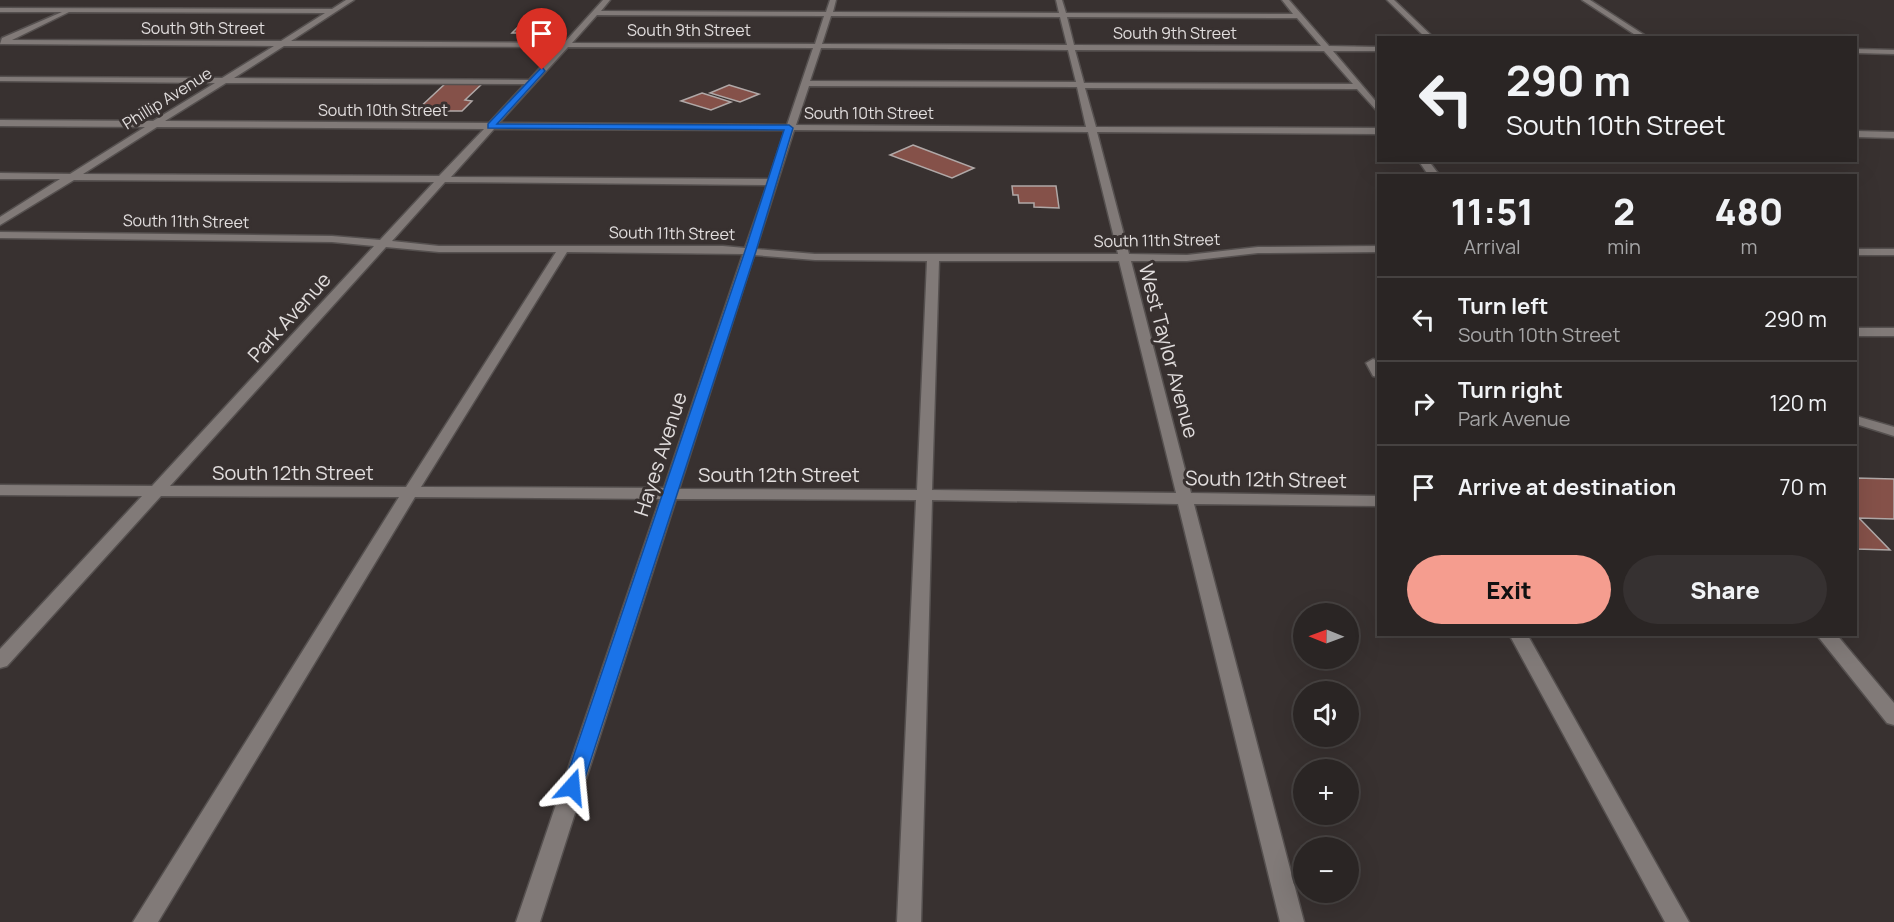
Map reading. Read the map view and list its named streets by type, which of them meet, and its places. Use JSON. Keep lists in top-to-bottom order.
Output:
{
  "streets": {
    "street": [
      "South 9th Street",
      "Phillip Avenue",
      "South 10th Street",
      "South 11th Street",
      "Park Avenue",
      "West Taylor Avenue",
      "Hayes Avenue",
      "South 12th Street"
    ]
  },
  "crossings": [
    ["South 9th Street", "Phillip Avenue"],
    ["South 9th Street", "Park Avenue"],
    ["South 9th Street", "West Taylor Avenue"],
    ["South 9th Street", "Hayes Avenue"],
    ["Phillip Avenue", "South 10th Street"],
    ["South 10th Street", "Park Avenue"],
    ["South 10th Street", "West Taylor Avenue"],
    ["South 10th Street", "Hayes Avenue"],
    ["South 11th Street", "Park Avenue"],
    ["South 11th Street", "West Taylor Avenue"],
    ["South 11th Street", "Hayes Avenue"],
    ["Park Avenue", "South 12th Street"],
    ["West Taylor Avenue", "South 12th Street"],
    ["Hayes Avenue", "South 12th Street"]
  ],
  "north": "left",
  "page": {
    "turn": ["290 m", "South 10th Street"],
    "eta": [
      "11:51",
      "Arrival",
      "2",
      "min",
      "480",
      "m"
    ],
    "list": [
      {
        "name": "Turn left",
        "note": "South 10th Street",
        "value": "290 m"
      },
      {
        "name": "Turn right",
        "note": "Park Avenue",
        "value": "120 m"
      },
      {
        "name": "Arrive at destination",
        "value": "70 m"
      }
    ],
    "buttons": ["Exit", "Share"],
    "map_buttons": ["+", "−"]
  }
}
